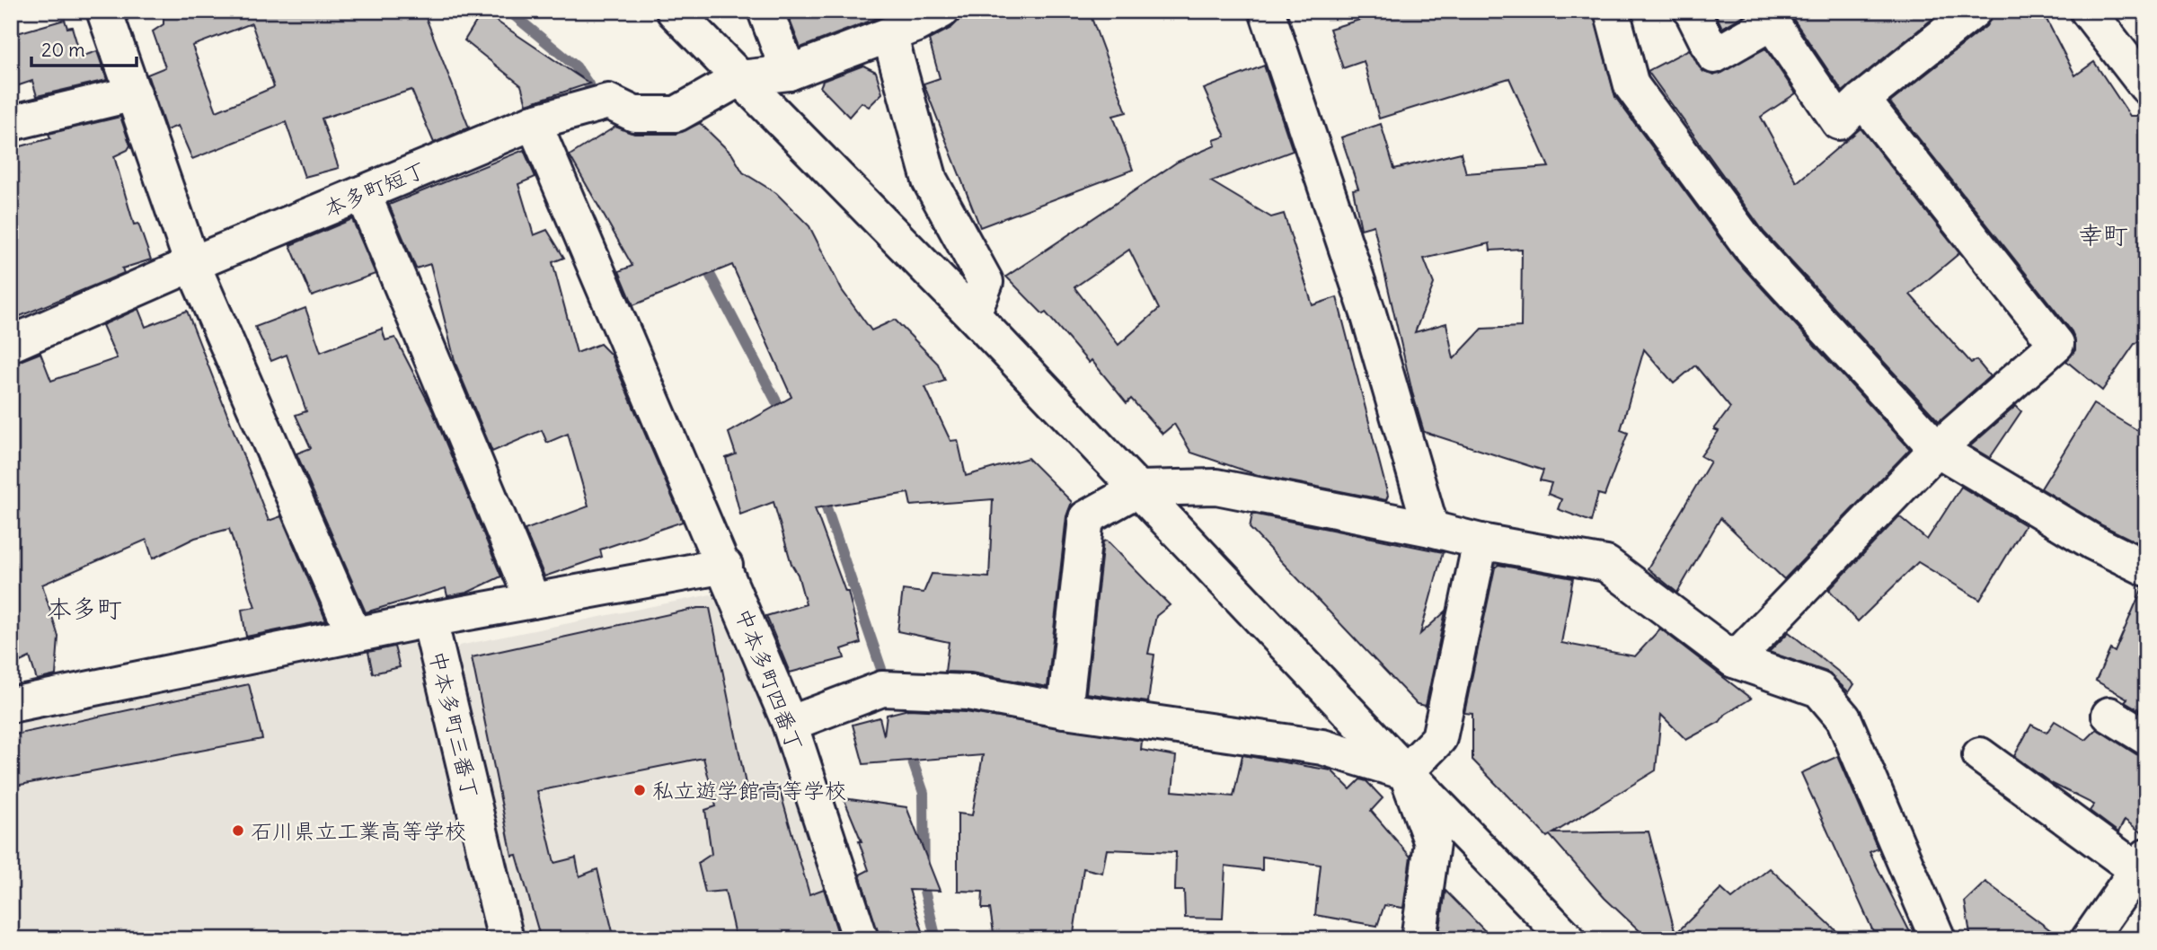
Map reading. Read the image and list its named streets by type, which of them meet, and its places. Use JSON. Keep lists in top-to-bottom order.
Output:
{
  "streets": {
    "street": ["本多町短丁", "中本多町四番丁", "中本多町三番丁"]
  },
  "crossings": [
    ["本多町短丁", "中本多町四番丁"]
  ],
  "districts": ["幸町", "本多町"],
  "places": ["私立遊学館高等学校", "石川県立工業高等学校"],
  "scale_bar": "20 m"
}
